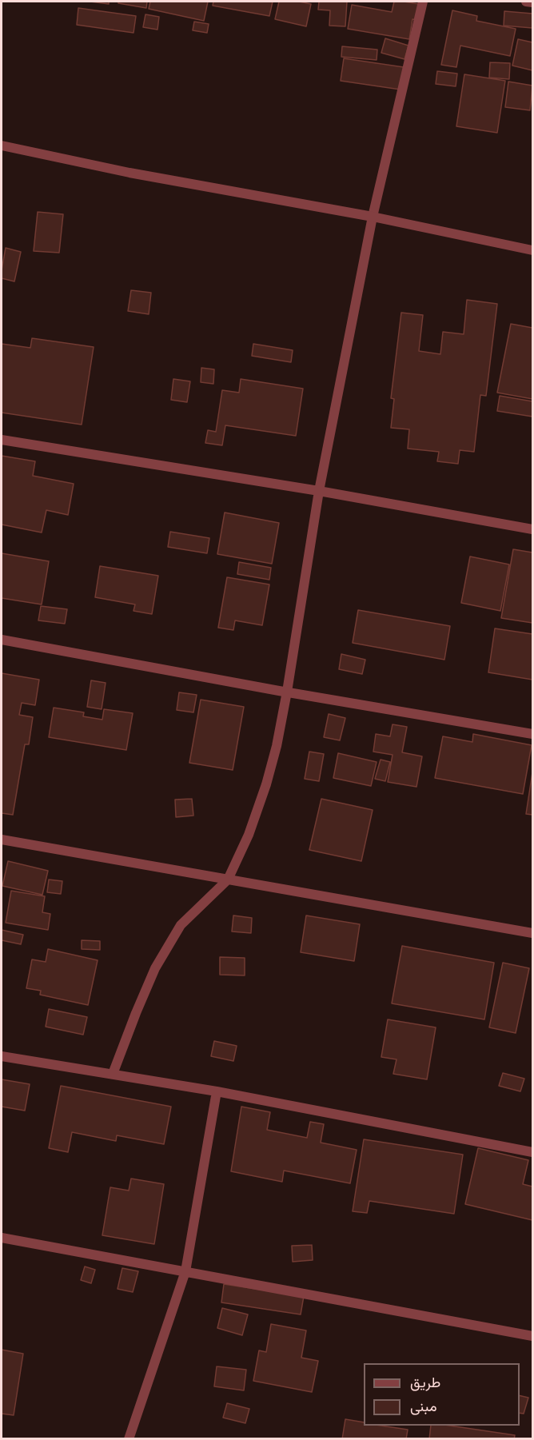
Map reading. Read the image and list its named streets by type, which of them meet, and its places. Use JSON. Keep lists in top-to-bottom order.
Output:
{
  "legend": ["طريق", "مبنى"]
}
